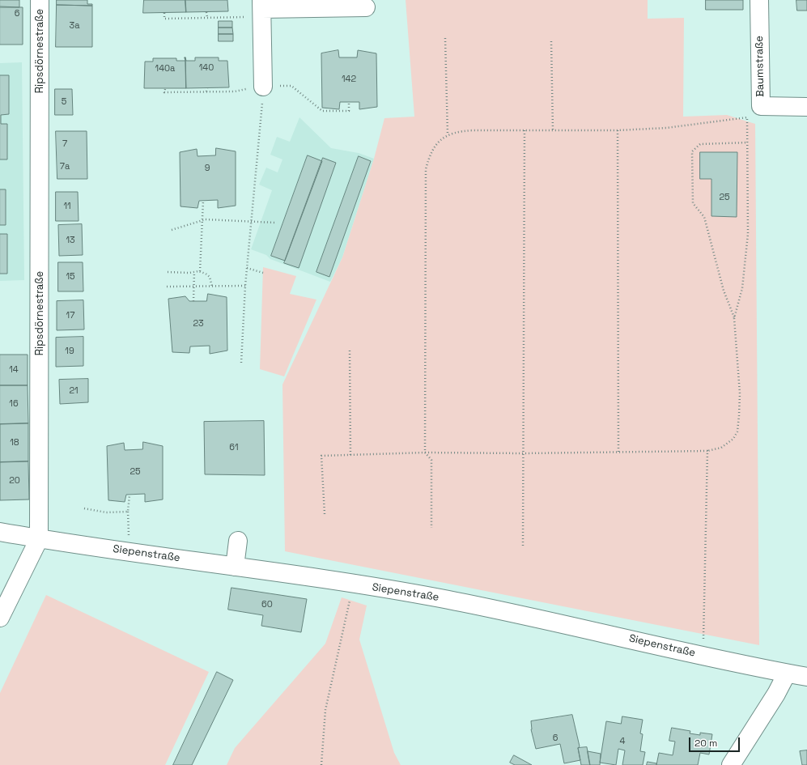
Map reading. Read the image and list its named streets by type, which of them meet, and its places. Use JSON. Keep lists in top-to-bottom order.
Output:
{
  "streets": {
    "street": ["Ripsdörnestraße", "Baumstraße", "Siepenstraße"]
  },
  "crossings": [
    ["Ripsdörnestraße", "Siepenstraße"]
  ],
  "house_numbers": [
    "6",
    "3a",
    "140",
    "140a",
    "142",
    "5",
    "7",
    "7a",
    "9",
    "25",
    "11",
    "13",
    "15",
    "17",
    "23",
    "19",
    "14",
    "21",
    "16",
    "18",
    "61",
    "25",
    "20",
    "60",
    "6",
    "4"
  ],
  "scale_bar": "20 m"
}
